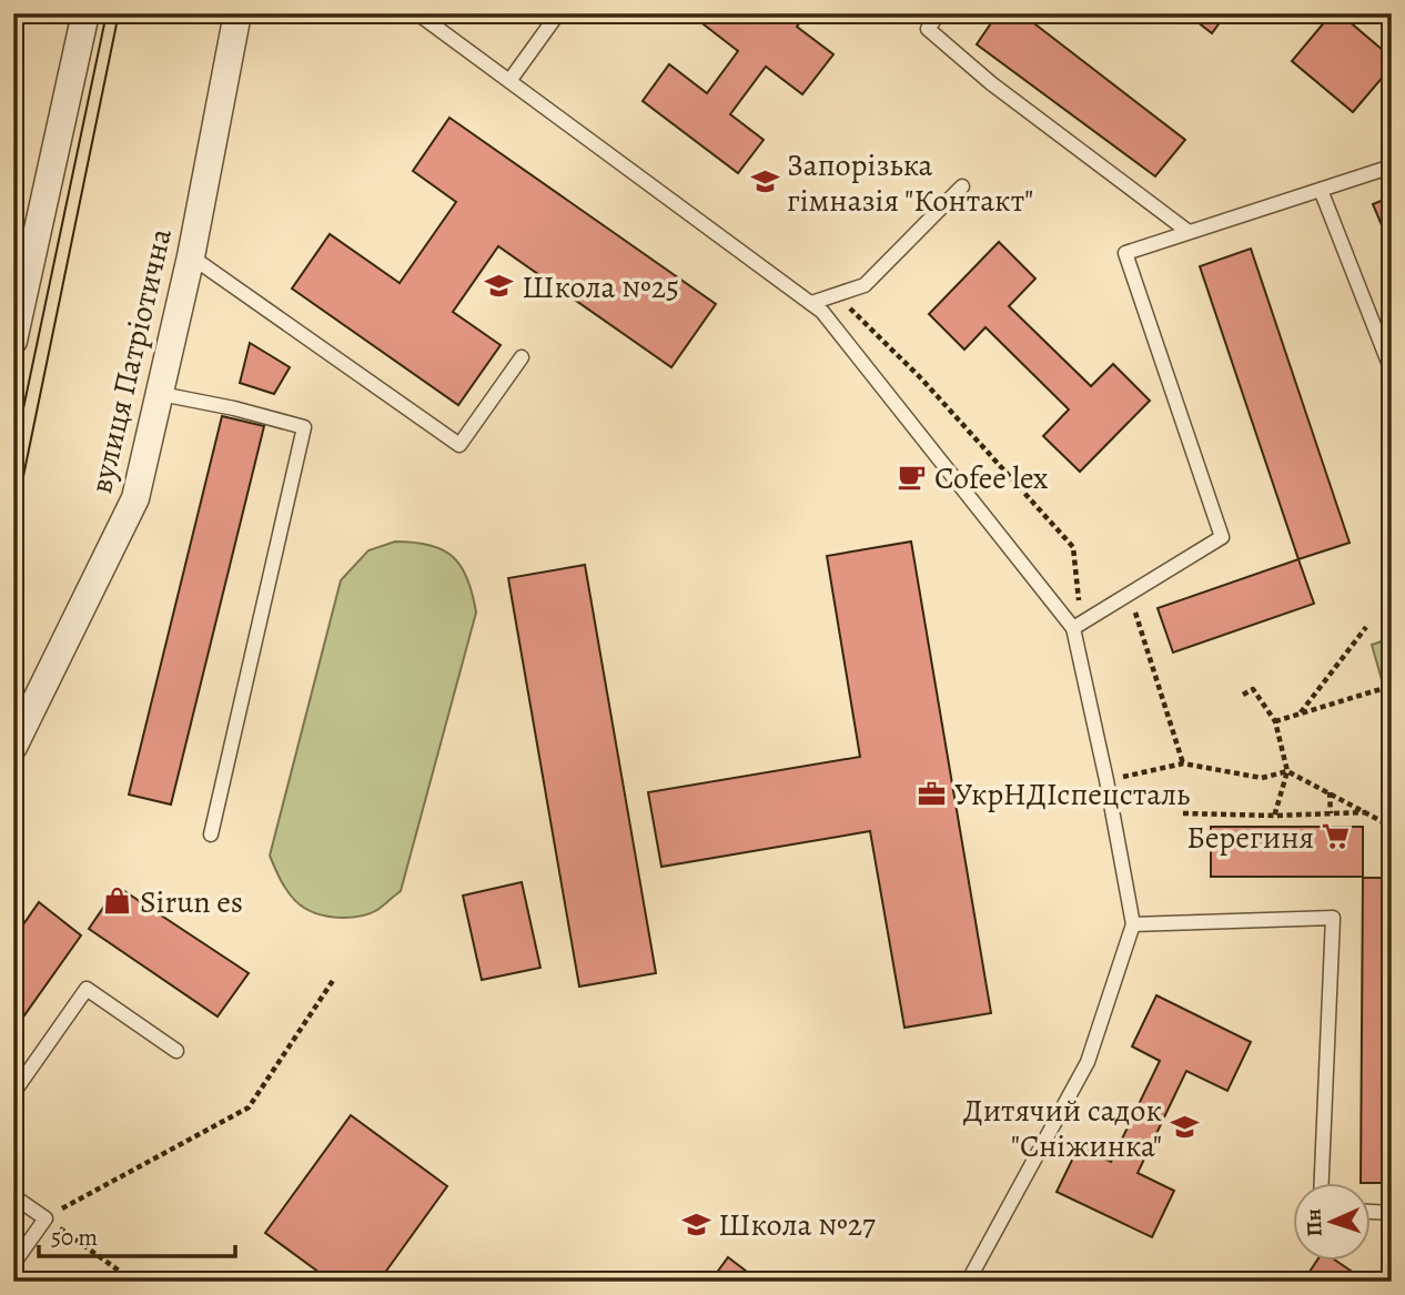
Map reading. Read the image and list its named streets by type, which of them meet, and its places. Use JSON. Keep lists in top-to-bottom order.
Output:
{
  "streets": {
    "street": ["вулиця Патріотична"]
  },
  "places": {
    "school or university": [
      "Запорізька гімназія \"Контакт\"",
      "Школа №25",
      "Дитячий садок \"Сніжинка\"",
      "Школа №27"
    ],
    "cafe": ["Cofee lex"],
    "office": ["УкрНДІспецсталь"],
    "supermarket": ["Берегиня"],
    "shop": ["Sirun es"]
  },
  "scale_bar": "50 m",
  "north": "left"
}
